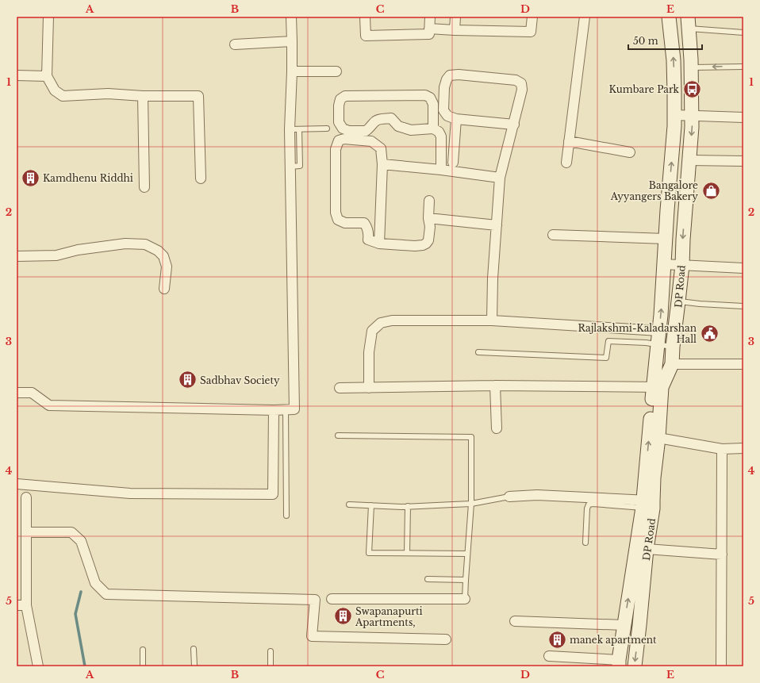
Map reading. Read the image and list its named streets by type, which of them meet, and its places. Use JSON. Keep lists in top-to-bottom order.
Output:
{
  "streets": {
    "main road": ["DP Road"]
  },
  "places": {
    "bus stop": ["Kumbare Park"],
    "building": [
      "Kamdhenu Riddhi",
      "Sadbhav Society",
      "Swapanapurti Apartments,",
      "manek apartment"
    ],
    "shop": ["Bangalore Ayyangers Bakery"],
    "public building": ["Rajlakshmi-Kaladarshan Hall"]
  },
  "scale_bar": "50 m",
  "grid": {
    "columns": [
      "A",
      "B",
      "C",
      "D",
      "E"
    ],
    "rows": [
      "1",
      "2",
      "3",
      "4",
      "5"
    ]
  }
}
